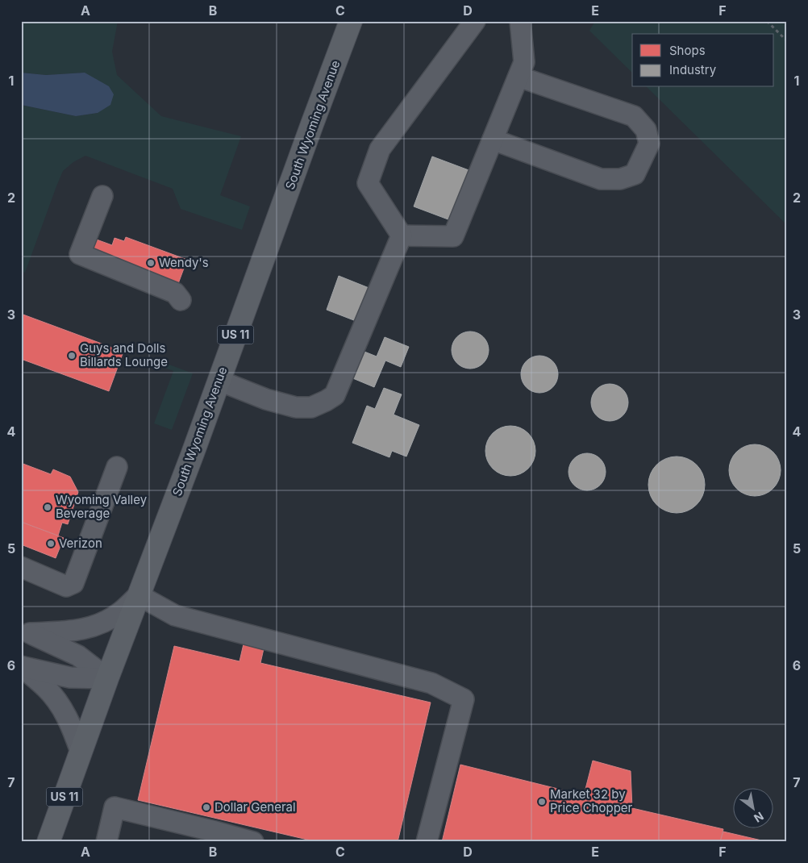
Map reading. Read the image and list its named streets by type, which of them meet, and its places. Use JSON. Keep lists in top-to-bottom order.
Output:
{
  "streets": {
    "main road": ["South Wyoming Avenue", "US 11"]
  },
  "places": [
    "Wendy's",
    "Guys and Dolls Billards Lounge",
    "Wyoming Valley Beverage",
    "Verizon",
    "Market 32 by Price Chopper",
    "Dollar General"
  ],
  "legend": ["Shops", "Industry"],
  "north": "bottom right",
  "grid": {
    "columns": [
      "A",
      "B",
      "C",
      "D",
      "E",
      "F"
    ],
    "rows": [
      "1",
      "2",
      "3",
      "4",
      "5",
      "6",
      "7"
    ]
  }
}
